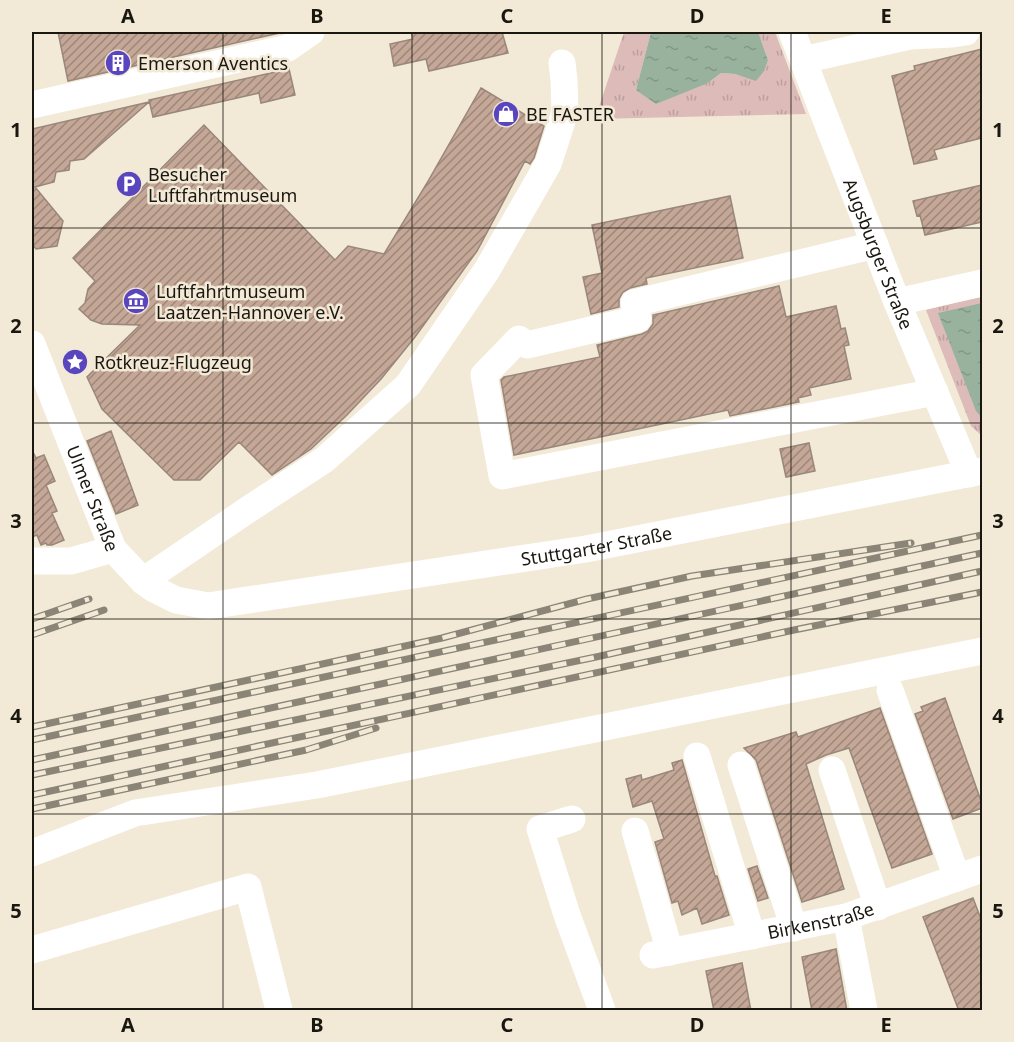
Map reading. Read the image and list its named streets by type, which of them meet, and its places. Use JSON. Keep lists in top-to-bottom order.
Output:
{
  "streets": {
    "street": [
      "Augsburger Straße",
      "Ulmer Straße",
      "Stuttgarter Straße",
      "Birkenstraße"
    ]
  },
  "crossings": [
    ["Augsburger Straße", "Stuttgarter Straße"],
    ["Ulmer Straße", "Stuttgarter Straße"]
  ],
  "places": {
    "building": ["Emerson Aventics"],
    "shop": ["BE FASTER"],
    "parking": ["Besucher Luftfahrtmuseum"],
    "museum": ["Luftfahrtmuseum Laatzen-Hannover e.V."],
    "place": ["Rotkreuz-Flugzeug"]
  },
  "grid": {
    "columns": [
      "A",
      "B",
      "C",
      "D",
      "E"
    ],
    "rows": [
      "1",
      "2",
      "3",
      "4",
      "5"
    ]
  }
}
